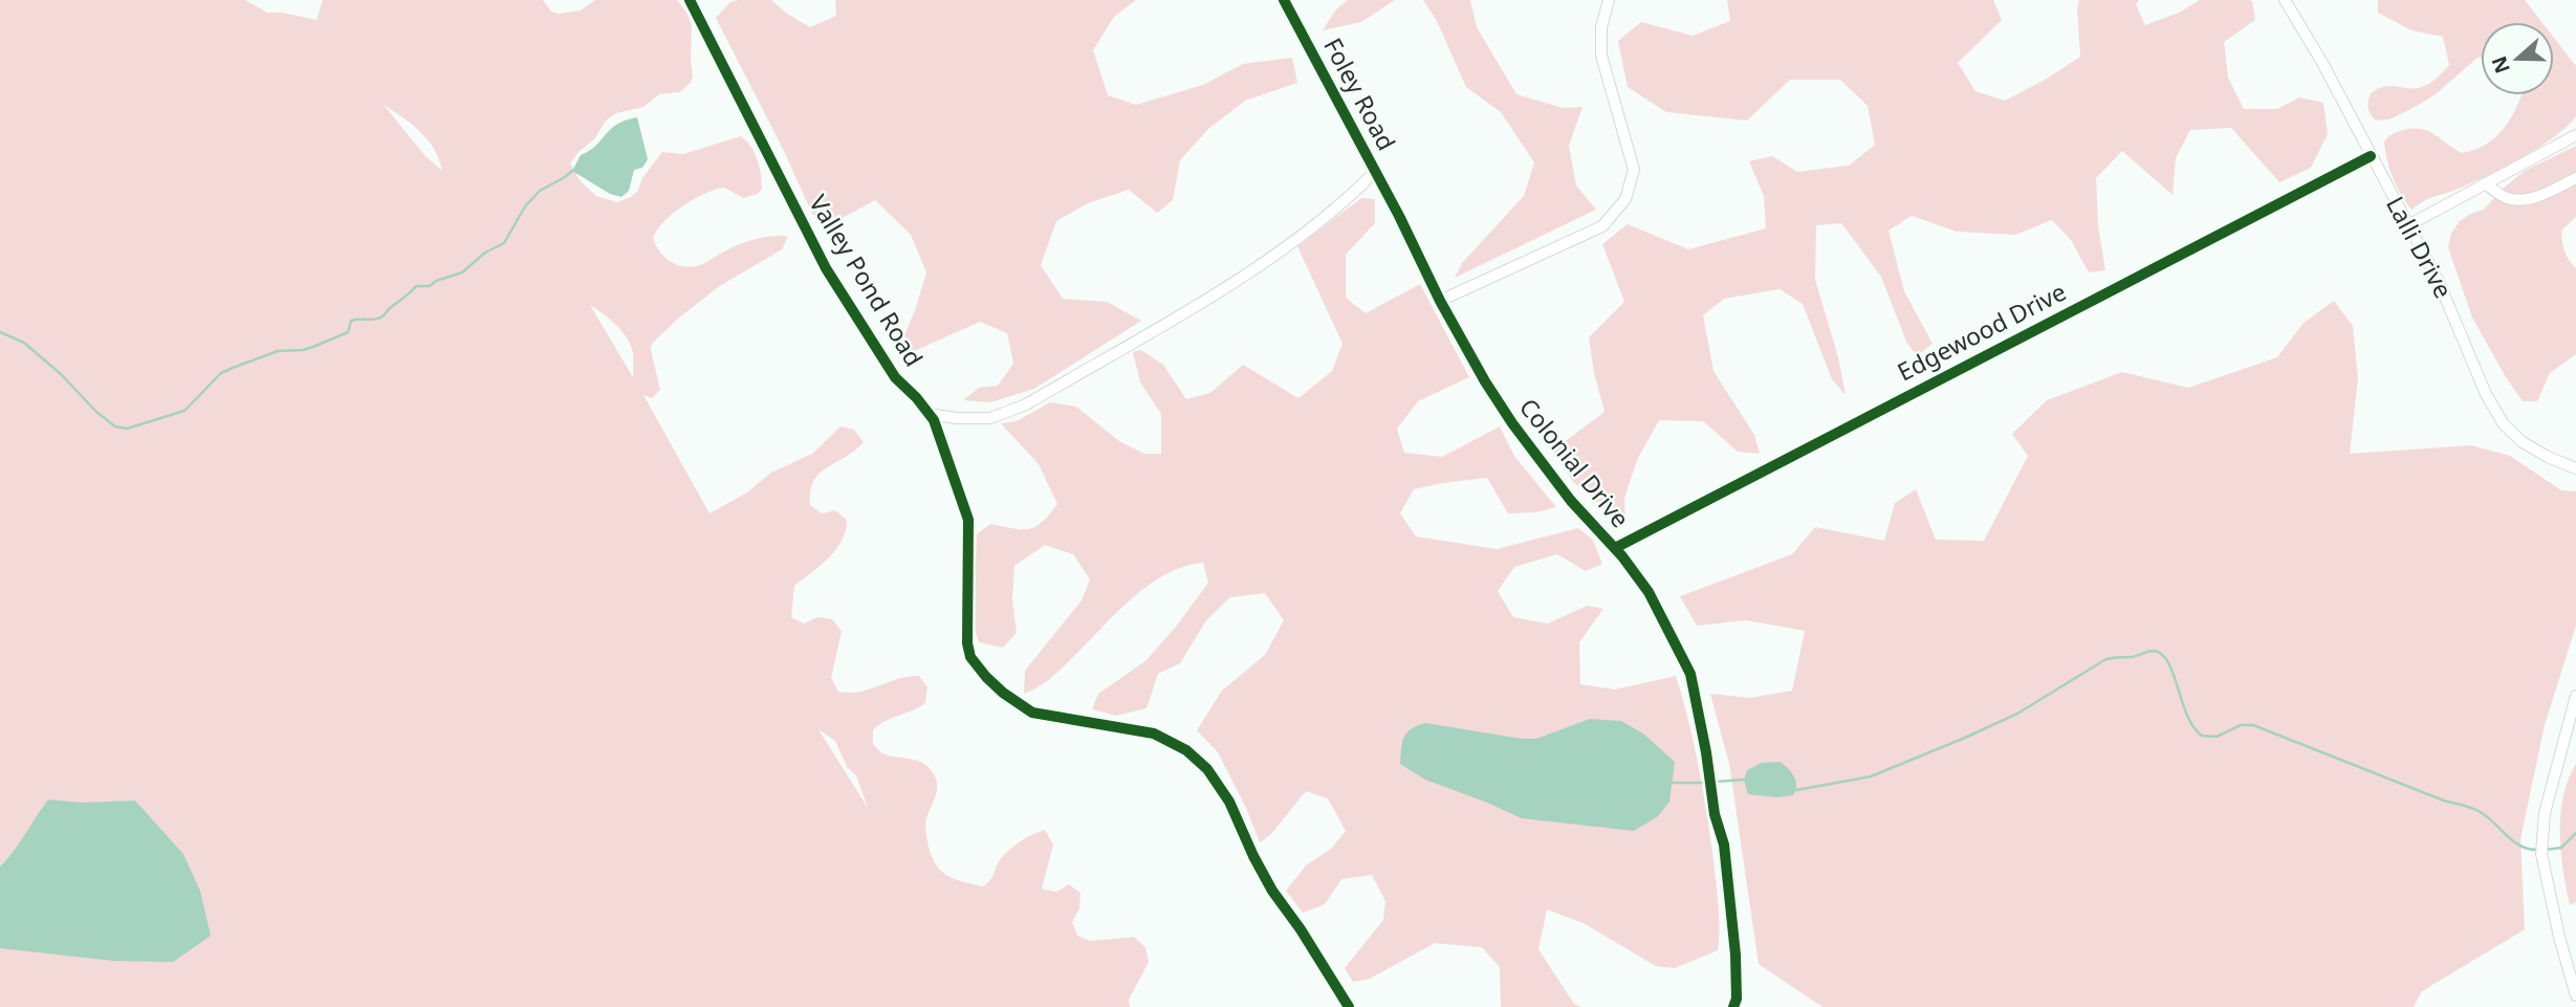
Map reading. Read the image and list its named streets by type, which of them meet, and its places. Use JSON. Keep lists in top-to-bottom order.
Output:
{
  "streets": {
    "street": [
      "Foley Road",
      "Lalli Drive",
      "Valley Pond Road",
      "Edgewood Drive",
      "Colonial Drive"
    ]
  },
  "crossings": [
    ["Foley Road", "Valley Pond Road"],
    ["Foley Road", "Colonial Drive"],
    ["Lalli Drive", "Edgewood Drive"],
    ["Edgewood Drive", "Colonial Drive"]
  ],
  "north": "left"
}
